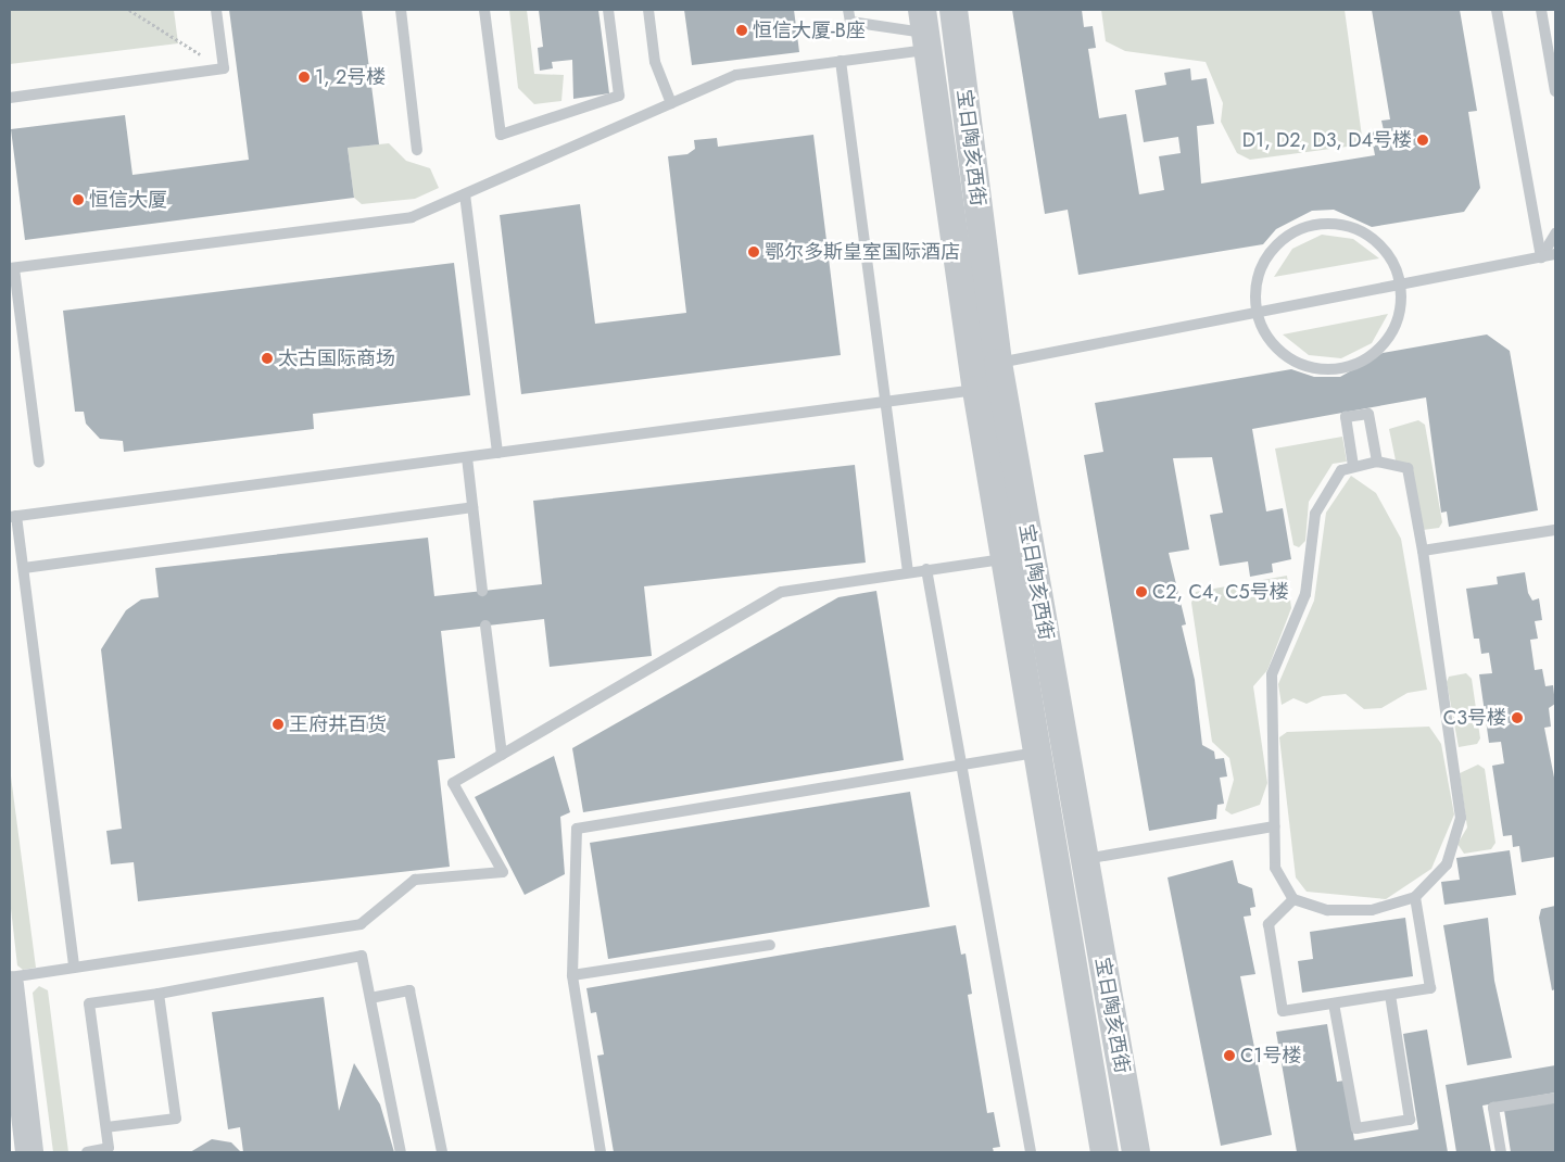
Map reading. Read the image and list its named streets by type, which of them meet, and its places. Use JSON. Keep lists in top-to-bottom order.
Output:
{
  "streets": {
    "street": ["宝日陶亥西街"]
  },
  "places": [
    "恒信大厦-B座",
    "1, 2号楼",
    "D1, D2, D3, D4号楼",
    "恒信大厦",
    "鄂尔多斯皇室国际酒店",
    "太古国际商场",
    "C2, C4, C5号楼",
    "C3号楼",
    "王府井百货",
    "C1号楼"
  ]
}
